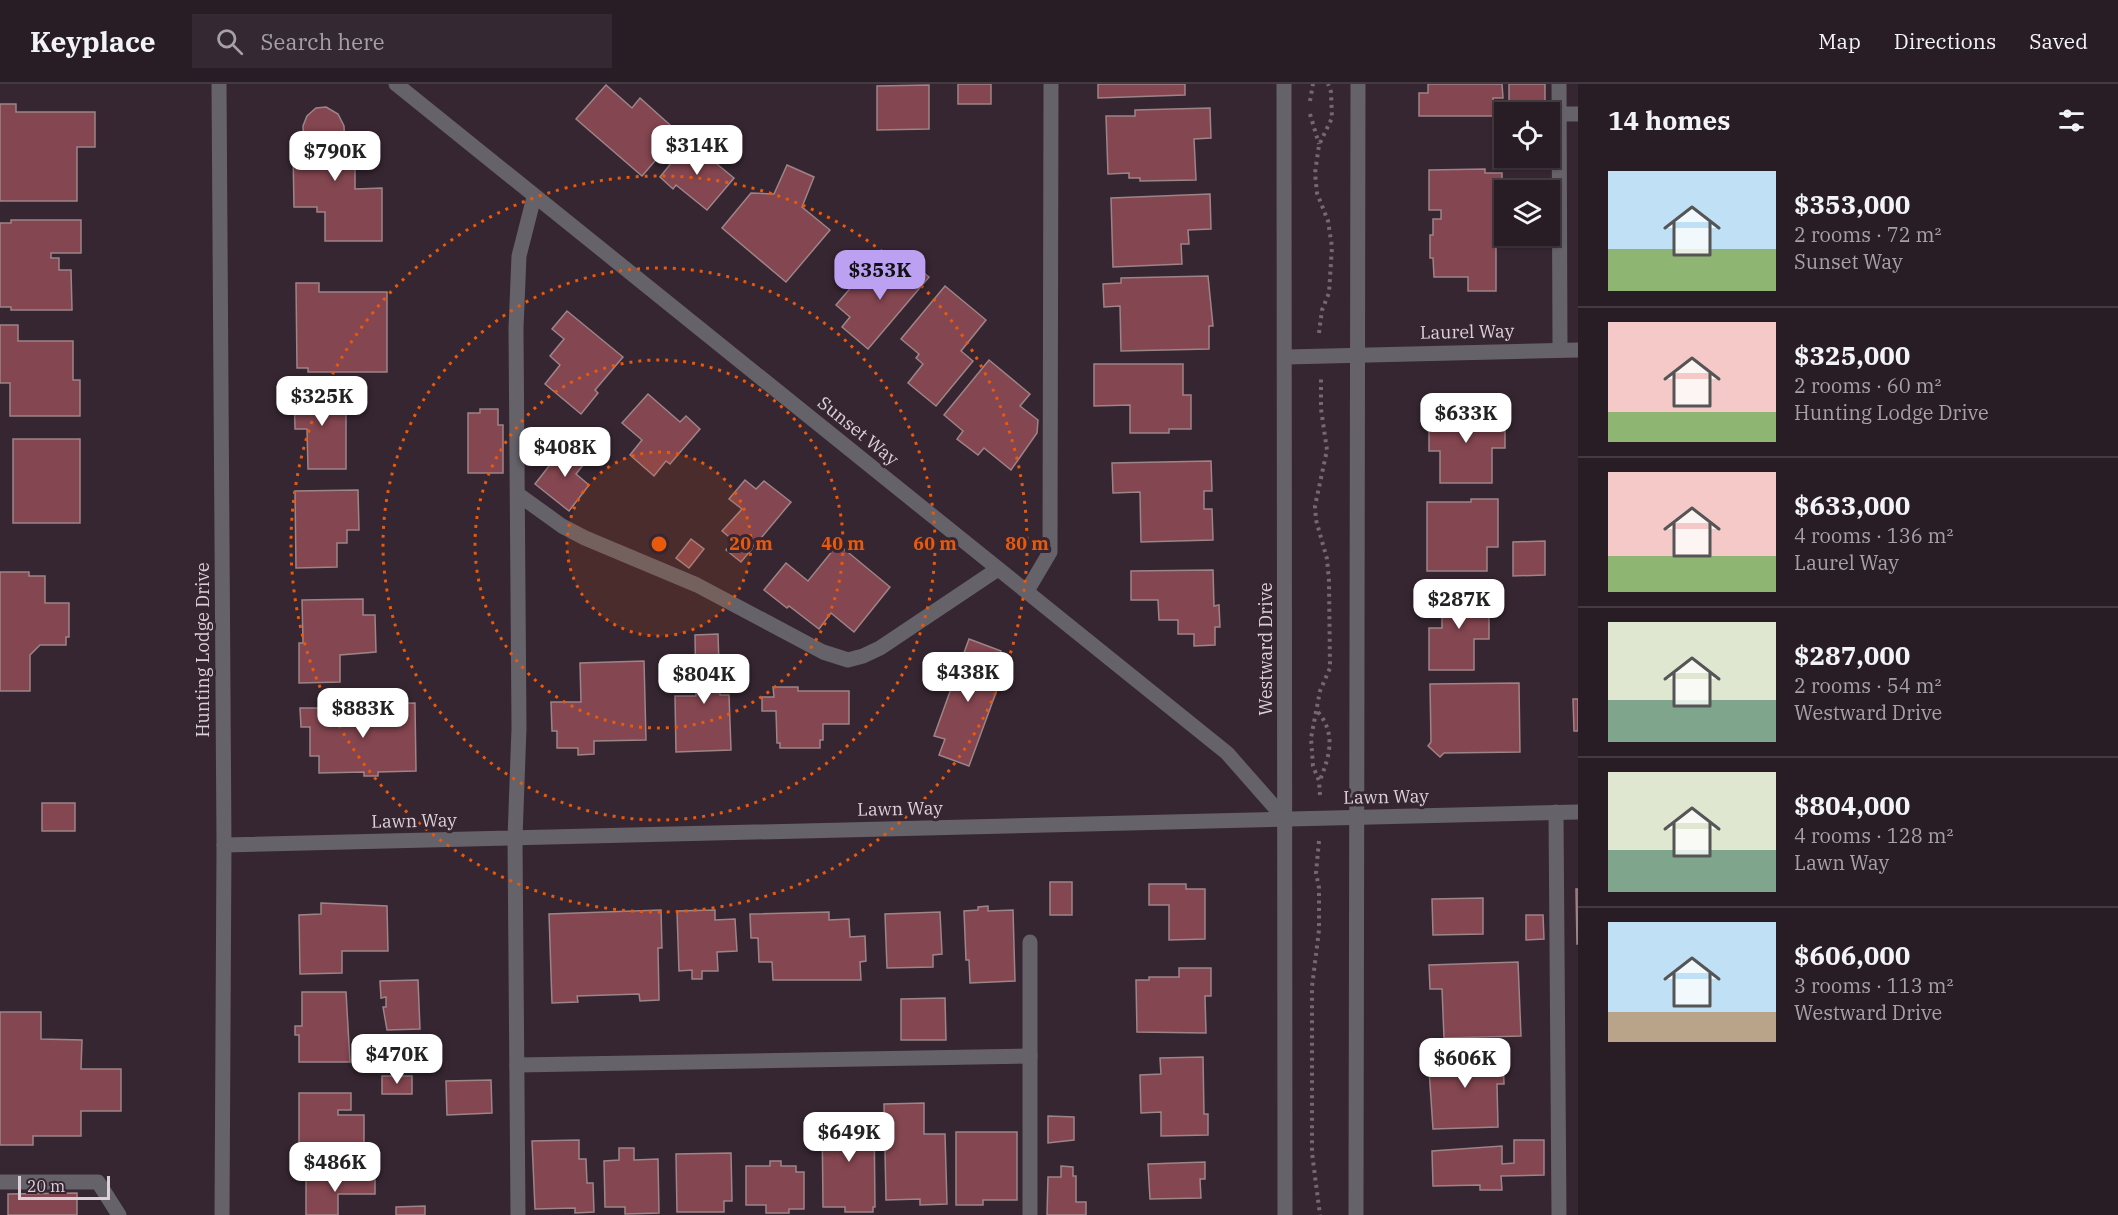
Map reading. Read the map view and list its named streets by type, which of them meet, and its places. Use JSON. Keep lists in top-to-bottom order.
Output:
{
  "streets": {
    "street": [
      "Laurel Way",
      "Sunset Way",
      "Westward Drive",
      "Hunting Lodge Drive",
      "Lawn Way"
    ]
  },
  "crossings": [
    ["Laurel Way", "Westward Drive"],
    ["Sunset Way", "Westward Drive"],
    ["Sunset Way", "Lawn Way"],
    ["Westward Drive", "Lawn Way"],
    ["Hunting Lodge Drive", "Lawn Way"]
  ],
  "scale_bar": "20 m",
  "page": {
    "header": "Keyplace",
    "search": "Search here",
    "nav": ["Map", "Directions", "Saved"],
    "heading": "14 homes",
    "price": [
      "$314K",
      "$790K",
      "$353K",
      "$325K",
      "$633K",
      "$408K",
      "$287K",
      "$438K",
      "$804K",
      "$883K",
      "$470K",
      "$606K",
      "$649K",
      "$486K"
    ],
    "list": [
      {
        "name": "$353,000",
        "note": "2 rooms · 72 m² · Sunset Way"
      },
      {
        "name": "$325,000",
        "note": "2 rooms · 60 m² · Hunting Lodge Drive"
      },
      {
        "name": "$633,000",
        "note": "4 rooms · 136 m² · Laurel Way"
      },
      {
        "name": "$287,000",
        "note": "2 rooms · 54 m² · Westward Drive"
      },
      {
        "name": "$804,000",
        "note": "4 rooms · 128 m² · Lawn Way"
      },
      {
        "name": "$606,000",
        "note": "3 rooms · 113 m² · Westward Drive"
      }
    ],
    "scale": "20 m"
  },
  "rings": [
    "20 m",
    "40 m",
    "60 m",
    "80 m"
  ]
}
